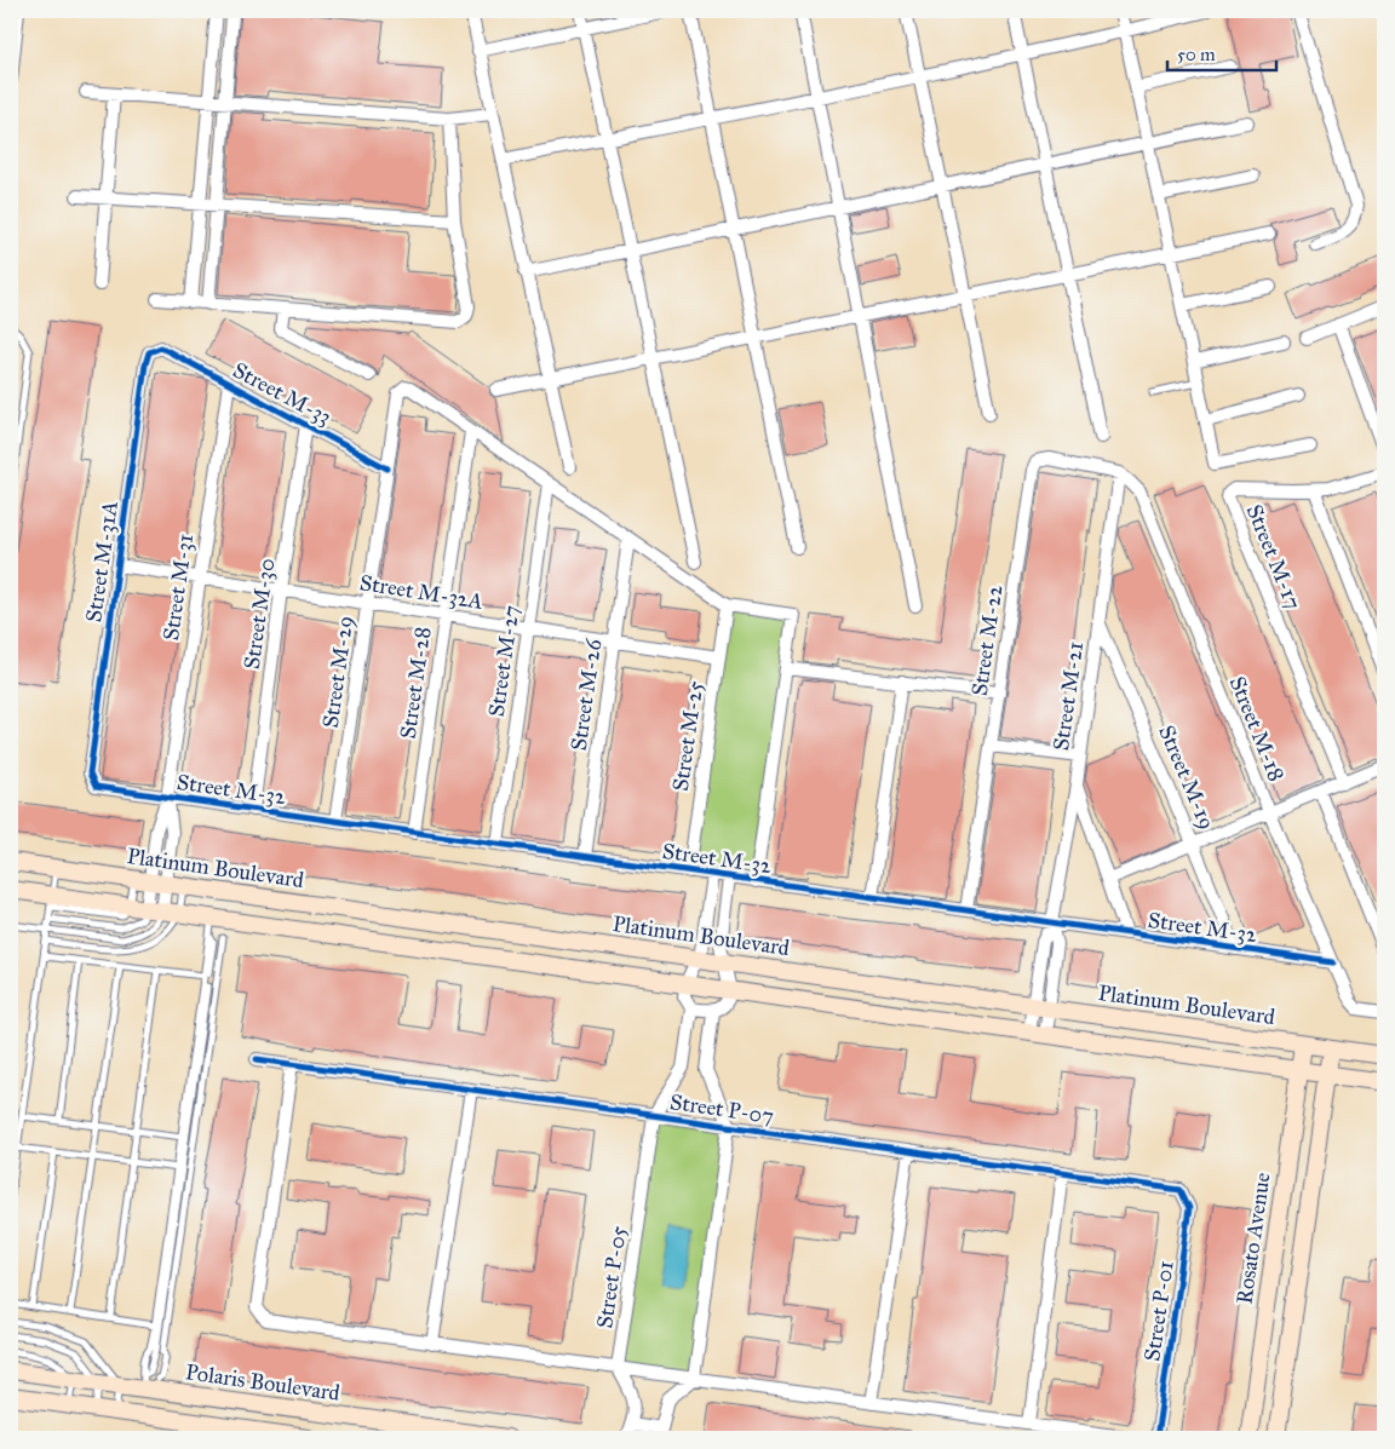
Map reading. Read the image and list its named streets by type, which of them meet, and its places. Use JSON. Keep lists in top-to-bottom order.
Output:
{
  "streets": {
    "street": [
      "Street M-33",
      "Street M-17",
      "Street M-31A",
      "Street M-31",
      "Street M-32A",
      "Street M-30",
      "Street M-22",
      "Street M-27",
      "Street M-29",
      "Street M-28",
      "Street M-26",
      "Street M-21",
      "Street M-18",
      "Street M-25",
      "Street M-19",
      "Street M-32",
      "Platinum Boulevard",
      "Street P-07",
      "Rosato Avenue",
      "Street P-05",
      "Street P-01",
      "Polaris Boulevard"
    ]
  },
  "crossings": [
    ["Street M-33", "Street M-31A"],
    ["Street M-33", "Street M-31"],
    ["Street M-33", "Street M-30"],
    ["Street M-33", "Street M-29"],
    ["Street M-31A", "Street M-32A"],
    ["Street M-31A", "Street M-32"],
    ["Street M-31", "Street M-32A"],
    ["Street M-31", "Street M-32"],
    ["Street M-31", "Platinum Boulevard"],
    ["Street M-32A", "Street M-30"],
    ["Street M-32A", "Street M-27"],
    ["Street M-32A", "Street M-29"],
    ["Street M-32A", "Street M-28"],
    ["Street M-32A", "Street M-26"],
    ["Street M-32A", "Street M-25"],
    ["Street M-30", "Street M-32"],
    ["Street M-22", "Street M-21"],
    ["Street M-22", "Street M-18"],
    ["Street M-22", "Street M-32"],
    ["Street M-27", "Street M-32"],
    ["Street M-29", "Street M-28"],
    ["Street M-29", "Street M-32"],
    ["Street M-28", "Street M-32"],
    ["Street M-26", "Street M-32"],
    ["Street M-21", "Street M-18"],
    ["Street M-21", "Street M-19"],
    ["Street M-21", "Street M-32"],
    ["Street M-21", "Platinum Boulevard"],
    ["Street M-18", "Street M-32"],
    ["Street M-25", "Street M-32"],
    ["Street M-19", "Street M-32"],
    ["Platinum Boulevard", "Rosato Avenue"],
    ["Street P-07", "Street P-05"],
    ["Street P-07", "Street P-01"]
  ],
  "scale_bar": "50 m"
}
